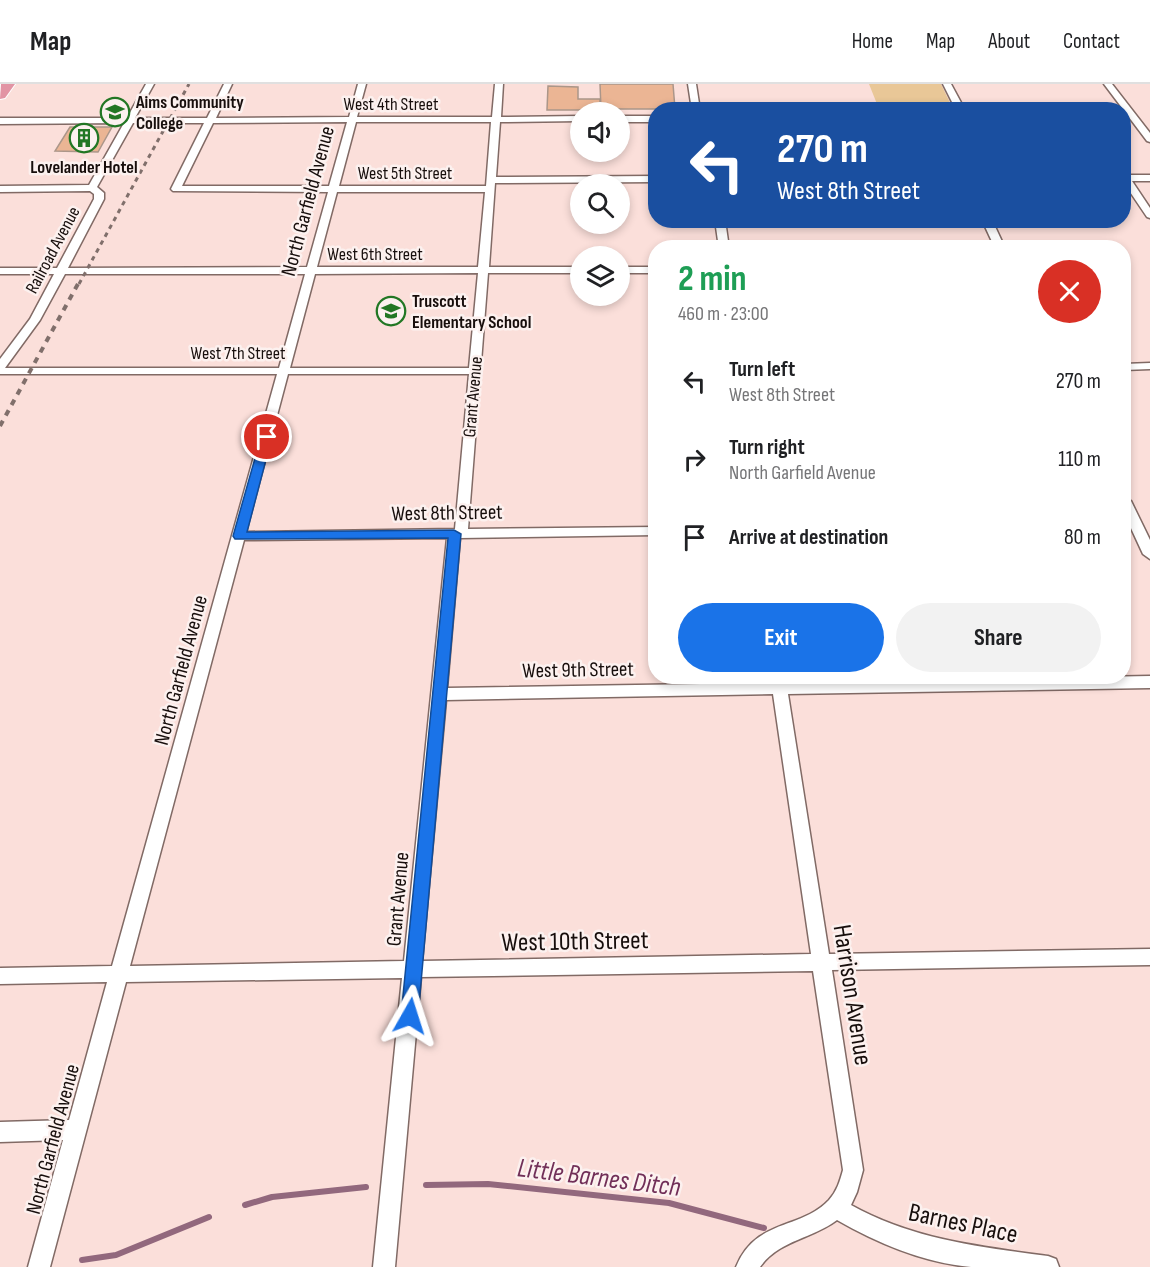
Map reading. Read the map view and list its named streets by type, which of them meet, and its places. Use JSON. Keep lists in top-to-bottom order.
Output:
{
  "streets": {
    "street": [
      "West 4th Street",
      "West 5th Street",
      "North Garfield Avenue",
      "Railroad Avenue",
      "West 6th Street",
      "West 7th Street",
      "Grant Avenue",
      "West 8th Street",
      "West 9th Street",
      "West 10th Street",
      "Harrison Avenue",
      "Barnes Place"
    ]
  },
  "crossings": [
    ["West 4th Street", "West 5th Street"],
    ["West 4th Street", "North Garfield Avenue"],
    ["West 4th Street", "Railroad Avenue"],
    ["West 4th Street", "Grant Avenue"],
    ["West 5th Street", "North Garfield Avenue"],
    ["West 5th Street", "Grant Avenue"],
    ["North Garfield Avenue", "West 6th Street"],
    ["North Garfield Avenue", "West 7th Street"],
    ["North Garfield Avenue", "West 8th Street"],
    ["North Garfield Avenue", "West 10th Street"],
    ["Railroad Avenue", "West 6th Street"],
    ["Railroad Avenue", "West 7th Street"],
    ["West 6th Street", "Grant Avenue"],
    ["West 7th Street", "Grant Avenue"],
    ["Grant Avenue", "West 8th Street"],
    ["Grant Avenue", "West 9th Street"],
    ["Grant Avenue", "West 10th Street"],
    ["West 10th Street", "Harrison Avenue"],
    ["Harrison Avenue", "Barnes Place"]
  ],
  "water": ["Little Barnes Ditch"],
  "places": {
    "school or university": ["Aims Community College", "Truscott Elementary School"],
    "building": ["Lovelander Hotel"]
  },
  "page": {
    "header": "Map",
    "nav": [
      "Home",
      "Map",
      "About",
      "Contact"
    ],
    "turn": ["270 m", "West 8th Street"],
    "heading": ["2 min", "460 m · 23:00"],
    "list": [
      {
        "name": "Turn left",
        "note": "West 8th Street",
        "value": "270 m"
      },
      {
        "name": "Turn right",
        "note": "North Garfield Avenue",
        "value": "110 m"
      },
      {
        "name": "Arrive at destination",
        "value": "80 m"
      }
    ],
    "buttons": ["Exit", "Share"]
  }
}
